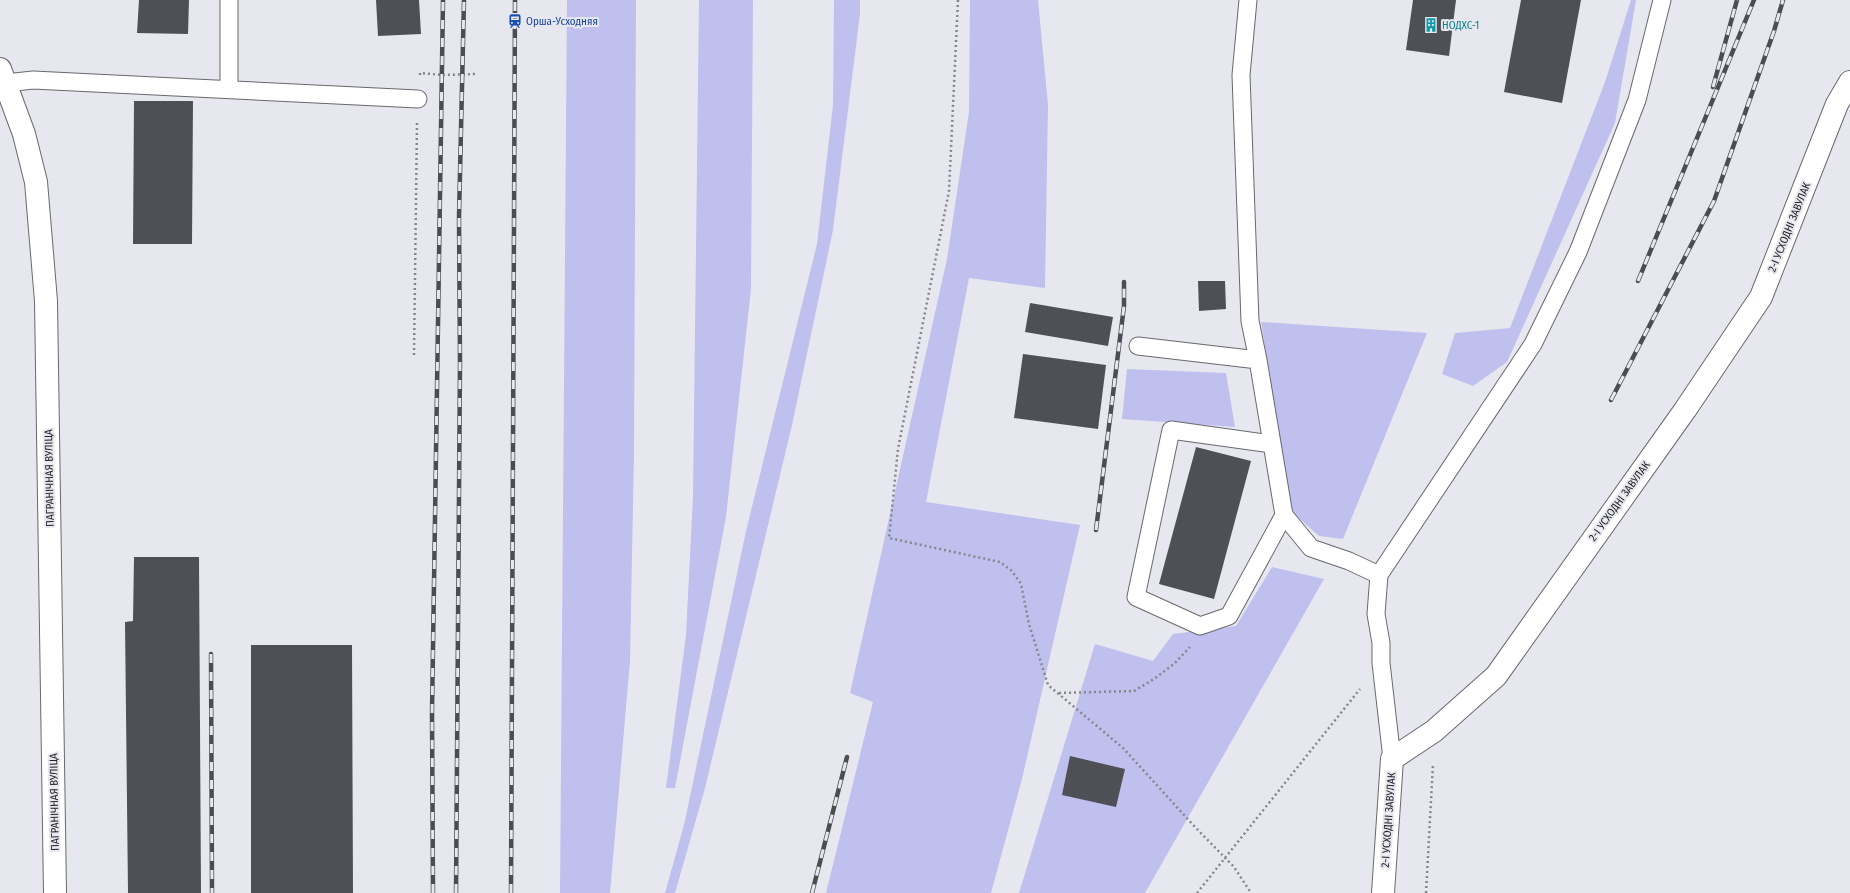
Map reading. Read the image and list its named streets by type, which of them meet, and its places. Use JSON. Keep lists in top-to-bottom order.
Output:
{
  "streets": {
    "street": ["2-І УСХОДНІ ЗАВУЛАК", "ПАГРАНІЧНАЯ ВУЛІЦА"]
  },
  "places": {
    "station": ["Орша-Усходняя"],
    "building": ["НОДХС-1"]
  }
}
